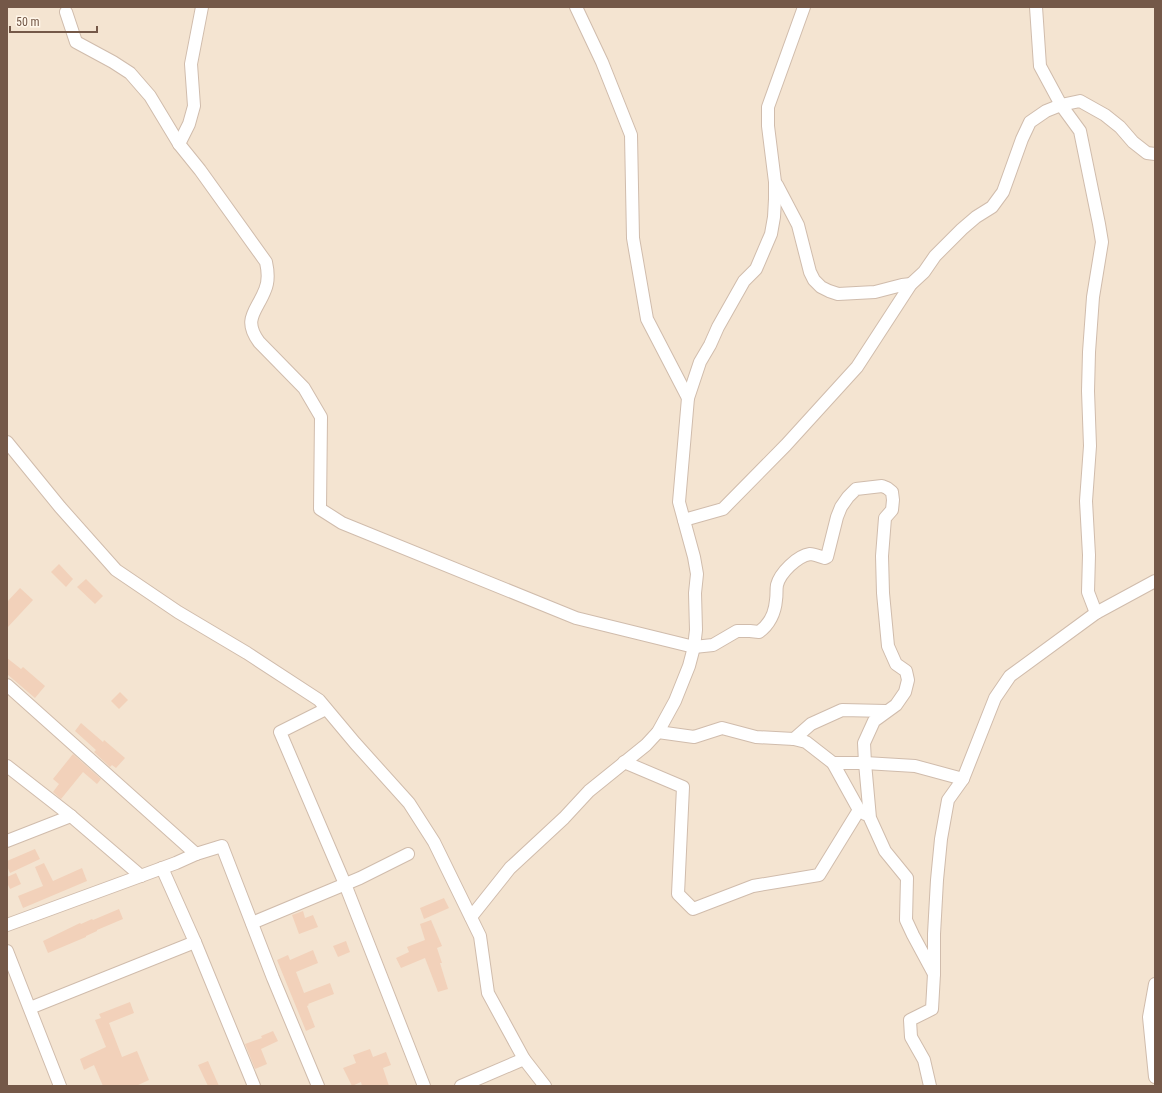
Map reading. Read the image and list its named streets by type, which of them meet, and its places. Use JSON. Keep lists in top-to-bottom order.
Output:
{
  "scale_bar": "50 m"
}
